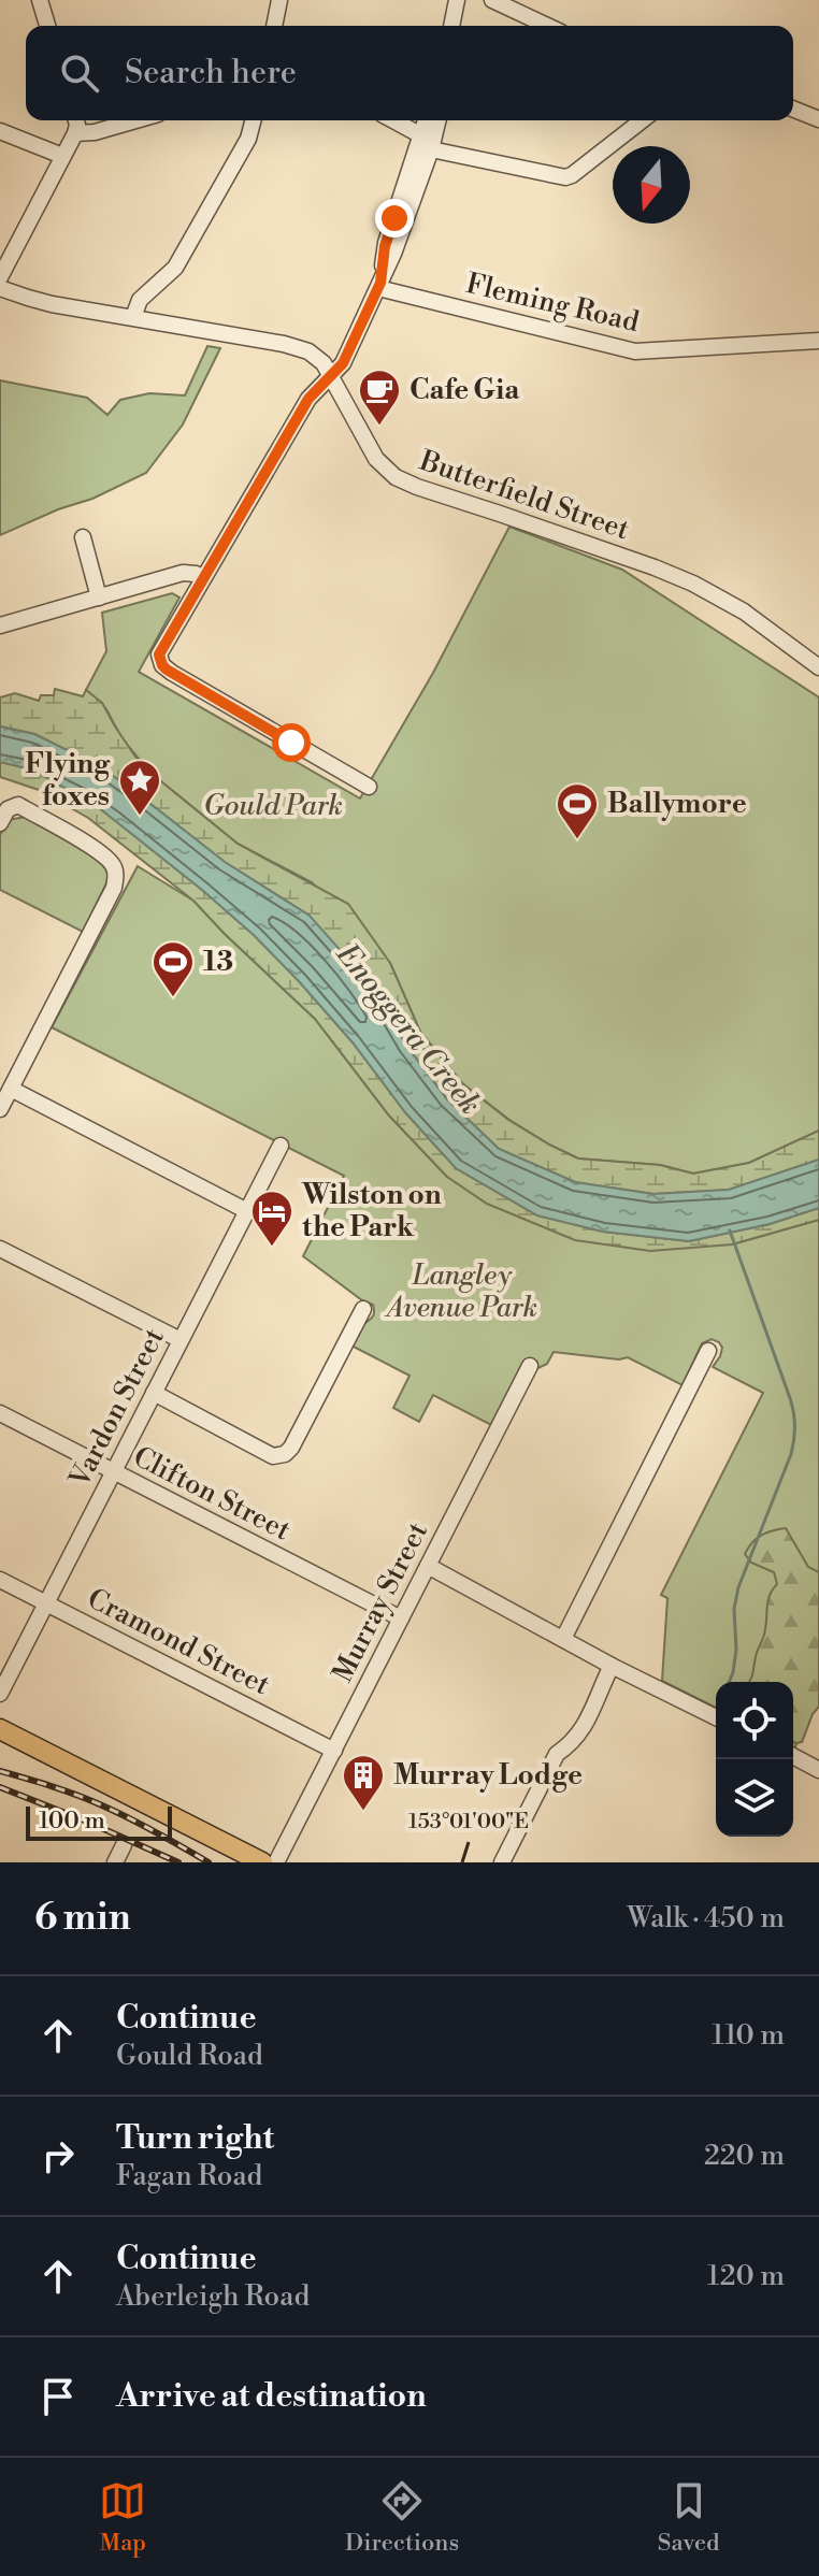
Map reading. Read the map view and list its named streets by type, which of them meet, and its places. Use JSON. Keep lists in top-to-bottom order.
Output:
{
  "streets": {
    "street": [
      "Fleming Road",
      "Butterfield Street",
      "Vardon Street",
      "Clifton Street",
      "Murray Street",
      "Cramond Street"
    ]
  },
  "crossings": [
    ["Vardon Street", "Clifton Street"],
    ["Vardon Street", "Cramond Street"],
    ["Clifton Street", "Murray Street"],
    ["Murray Street", "Cramond Street"]
  ],
  "water": ["Enoggera Creek"],
  "parks": ["Gould Park", "Langley Avenue Park"],
  "places": {
    "cafe": ["Cafe Gia"],
    "place": ["Flying foxes"],
    "sports": ["Ballymore", "13"],
    "hotel": ["Wilston on the Park"],
    "building": ["Murray Lodge"]
  },
  "scale_bar": "100 m",
  "north": "bottom",
  "page": {
    "search": "Search here",
    "scale": "100 m",
    "heading": ["6 min", "Walk · 450 m"],
    "list": [
      ["Continue", "Gould Road", "110 m"],
      ["Turn right", "Fagan Road", "220 m"],
      ["Continue", "Aberleigh Road", "120 m"],
      "Arrive at destination"
    ],
    "nav": ["Map", "Directions", "Saved"]
  },
  "coordinates": ["153°01'00\"E"]
}
